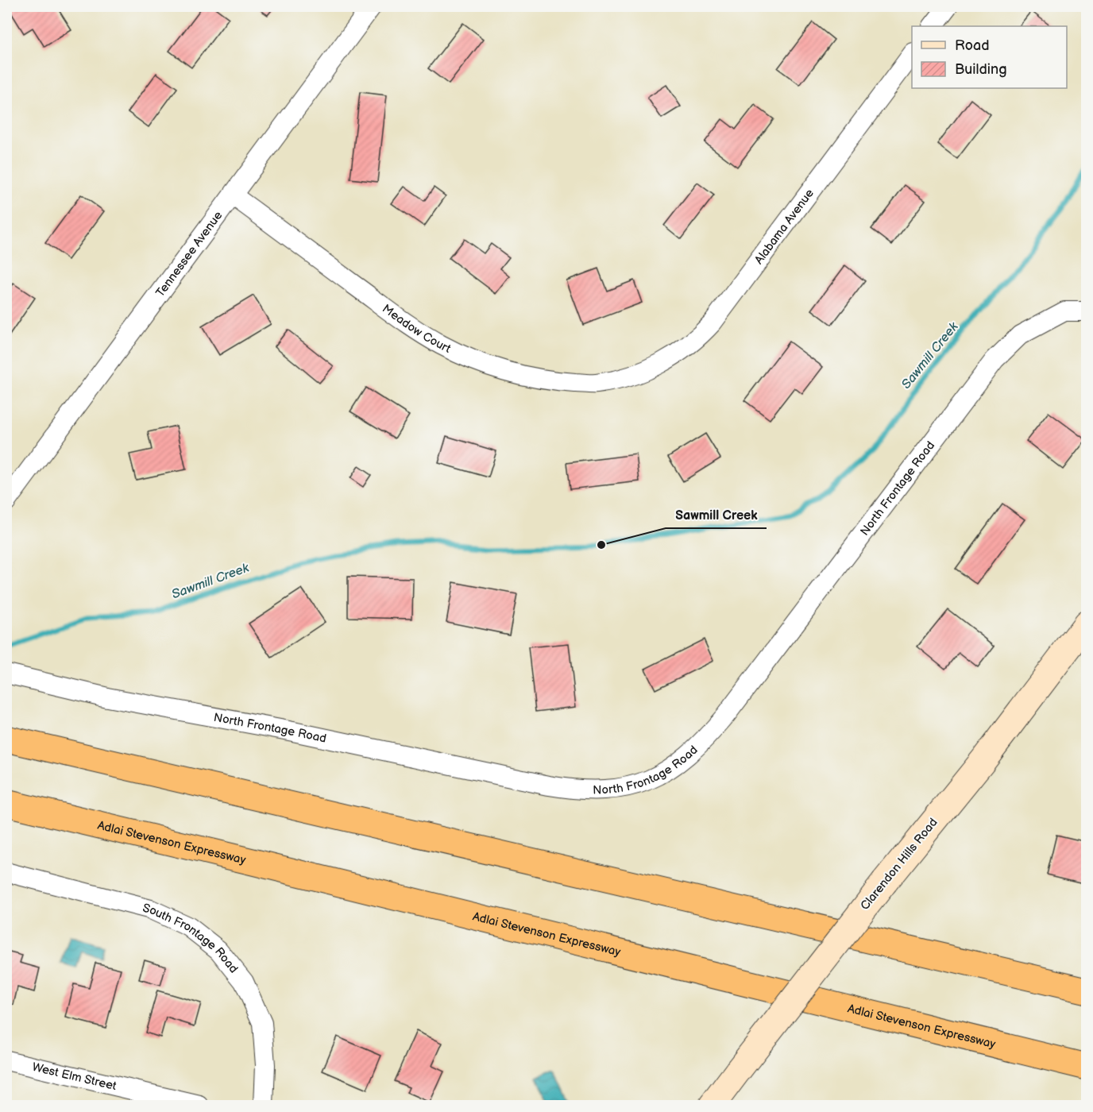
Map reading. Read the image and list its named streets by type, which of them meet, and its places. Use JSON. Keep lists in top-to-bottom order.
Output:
{
  "streets": {
    "highway": ["Adlai Stevenson Expressway"],
    "street": [
      "Alabama Avenue",
      "Tennessee Avenue",
      "Meadow Court",
      "North Frontage Road",
      "Clarendon Hills Road",
      "South Frontage Road",
      "West Elm Street"
    ]
  },
  "crossings": [
    ["Alabama Avenue", "Meadow Court"],
    ["Tennessee Avenue", "Meadow Court"]
  ],
  "water": ["Sawmill Creek"],
  "places": ["Sawmill Creek"],
  "legend": ["Road", "Building"]
}
